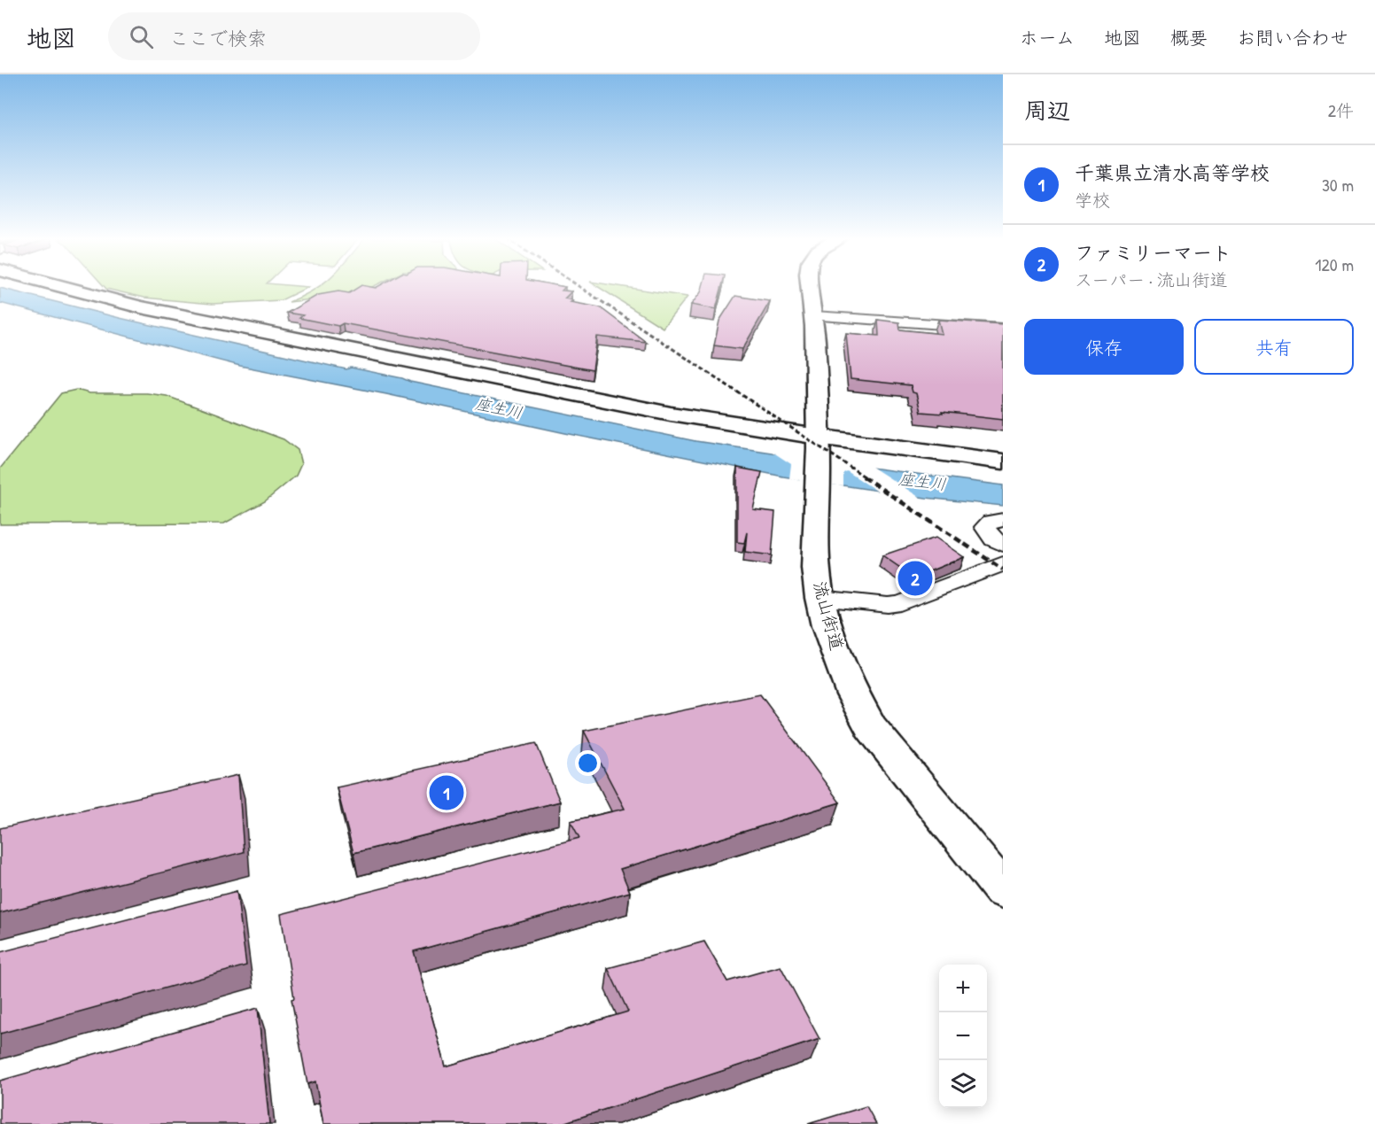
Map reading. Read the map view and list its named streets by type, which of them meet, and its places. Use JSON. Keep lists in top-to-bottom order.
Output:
{
  "streets": {
    "street": ["流山街道"]
  },
  "water": ["座生川"],
  "page": {
    "header": "地図",
    "search": "ここで検索",
    "nav": [
      "ホーム",
      "地図",
      "概要",
      "お問い合わせ"
    ],
    "heading": ["周辺", "2件"],
    "list": [
      {
        "mark": "1",
        "name": "千葉県立清水高等学校",
        "note": "学校",
        "value": "30 m"
      },
      {
        "mark": "2",
        "name": "ファミリーマート",
        "note": "スーパー · 流山街道",
        "value": "120 m"
      }
    ],
    "buttons": ["保存", "共有"],
    "pins": ["2", "1"],
    "map_buttons": ["+", "−"]
  }
}
